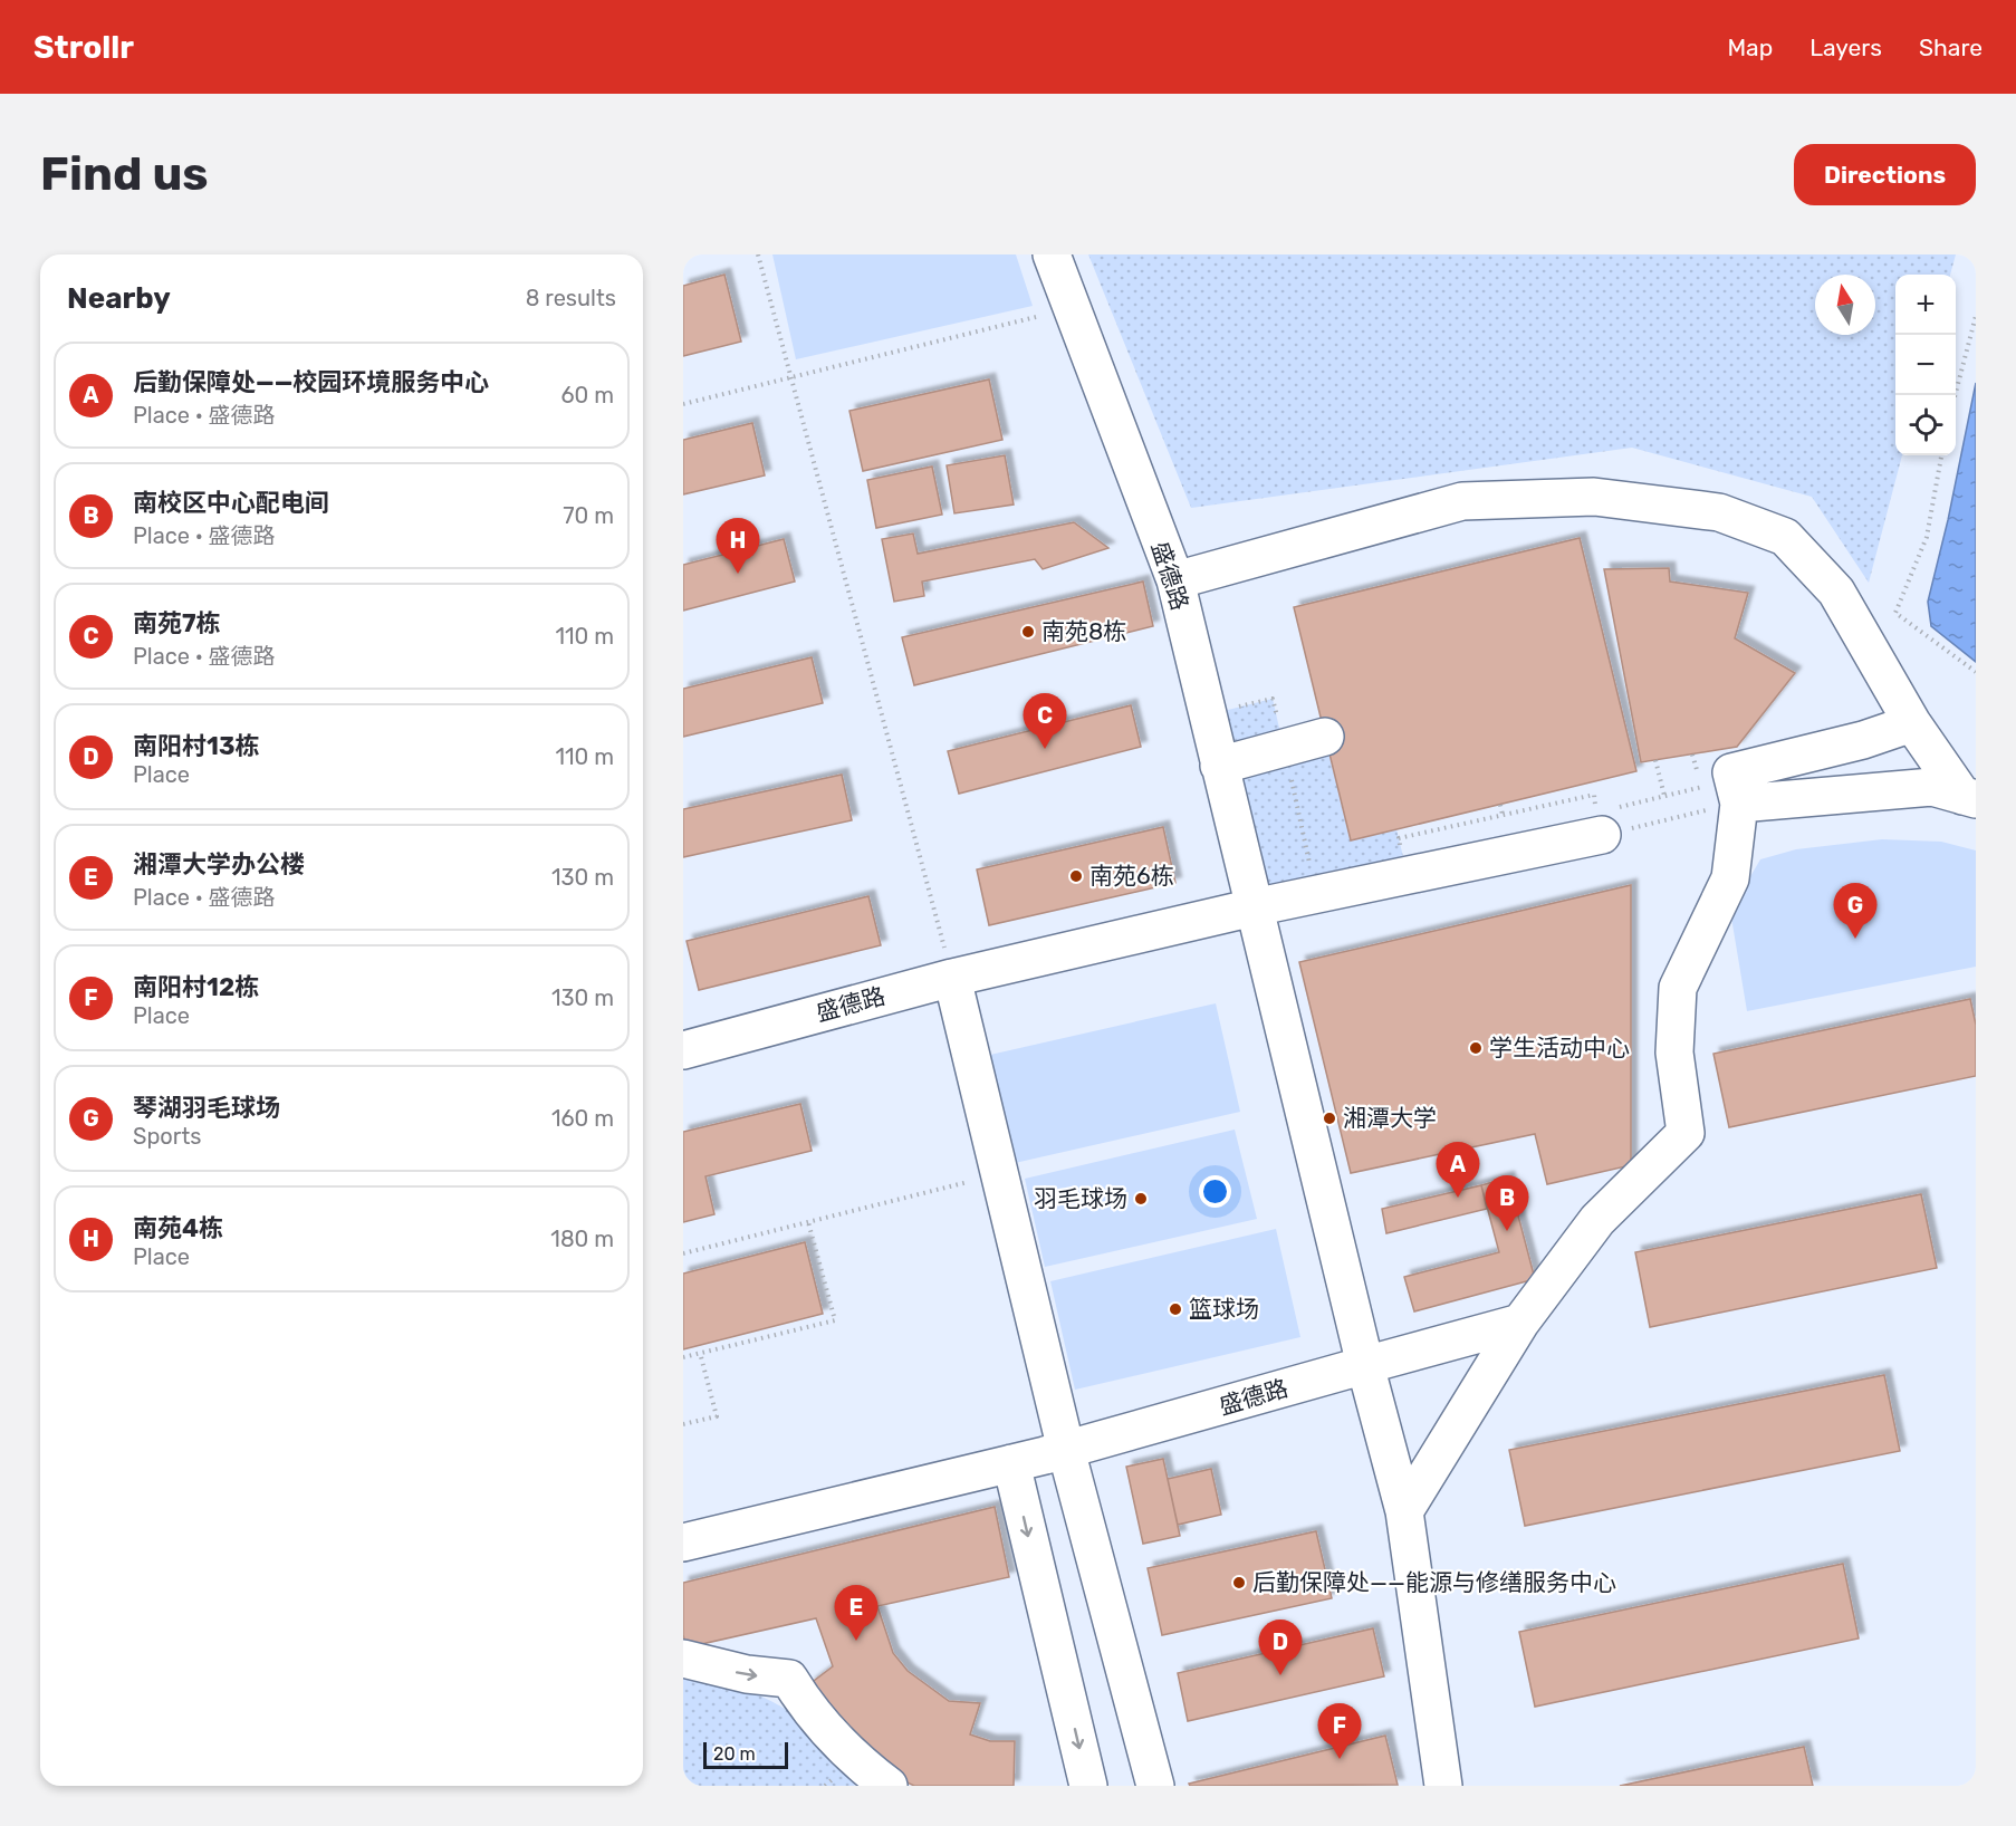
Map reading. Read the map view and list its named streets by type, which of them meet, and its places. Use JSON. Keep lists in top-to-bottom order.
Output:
{
  "streets": {
    "street": ["盛德路"]
  },
  "places": [
    "南苑8栋",
    "南苑6栋",
    "学生活动中心",
    "湘潭大学",
    "羽毛球场",
    "篮球场",
    "后勤保障处——能源与修缮服务中心"
  ],
  "scale_bar": "20 m",
  "north": "top",
  "page": {
    "header": "Strollr",
    "nav": ["Map", "Layers", "Share"],
    "buttons": "Directions",
    "title": "Find us",
    "heading": ["Nearby", "8 results"],
    "map_buttons": ["+", "−"],
    "list": [
      {
        "mark": "A",
        "name": "后勤保障处——校园环境服务中心",
        "note": "Place · 盛德路",
        "value": "60 m"
      },
      {
        "mark": "B",
        "name": "南校区中心配电间",
        "note": "Place · 盛德路",
        "value": "70 m"
      },
      {
        "mark": "C",
        "name": "南苑7栋",
        "note": "Place · 盛德路",
        "value": "110 m"
      },
      {
        "mark": "D",
        "name": "南阳村13栋",
        "note": "Place",
        "value": "110 m"
      },
      {
        "mark": "E",
        "name": "湘潭大学办公楼",
        "note": "Place · 盛德路",
        "value": "130 m"
      },
      {
        "mark": "F",
        "name": "南阳村12栋",
        "note": "Place",
        "value": "130 m"
      },
      {
        "mark": "G",
        "name": "琴湖羽毛球场",
        "note": "Sports",
        "value": "160 m"
      },
      {
        "mark": "H",
        "name": "南苑4栋",
        "note": "Place",
        "value": "180 m"
      }
    ],
    "pins": [
      "H",
      "C",
      "G",
      "A",
      "B",
      "E",
      "D",
      "F"
    ],
    "scale": "20 m"
  }
}
